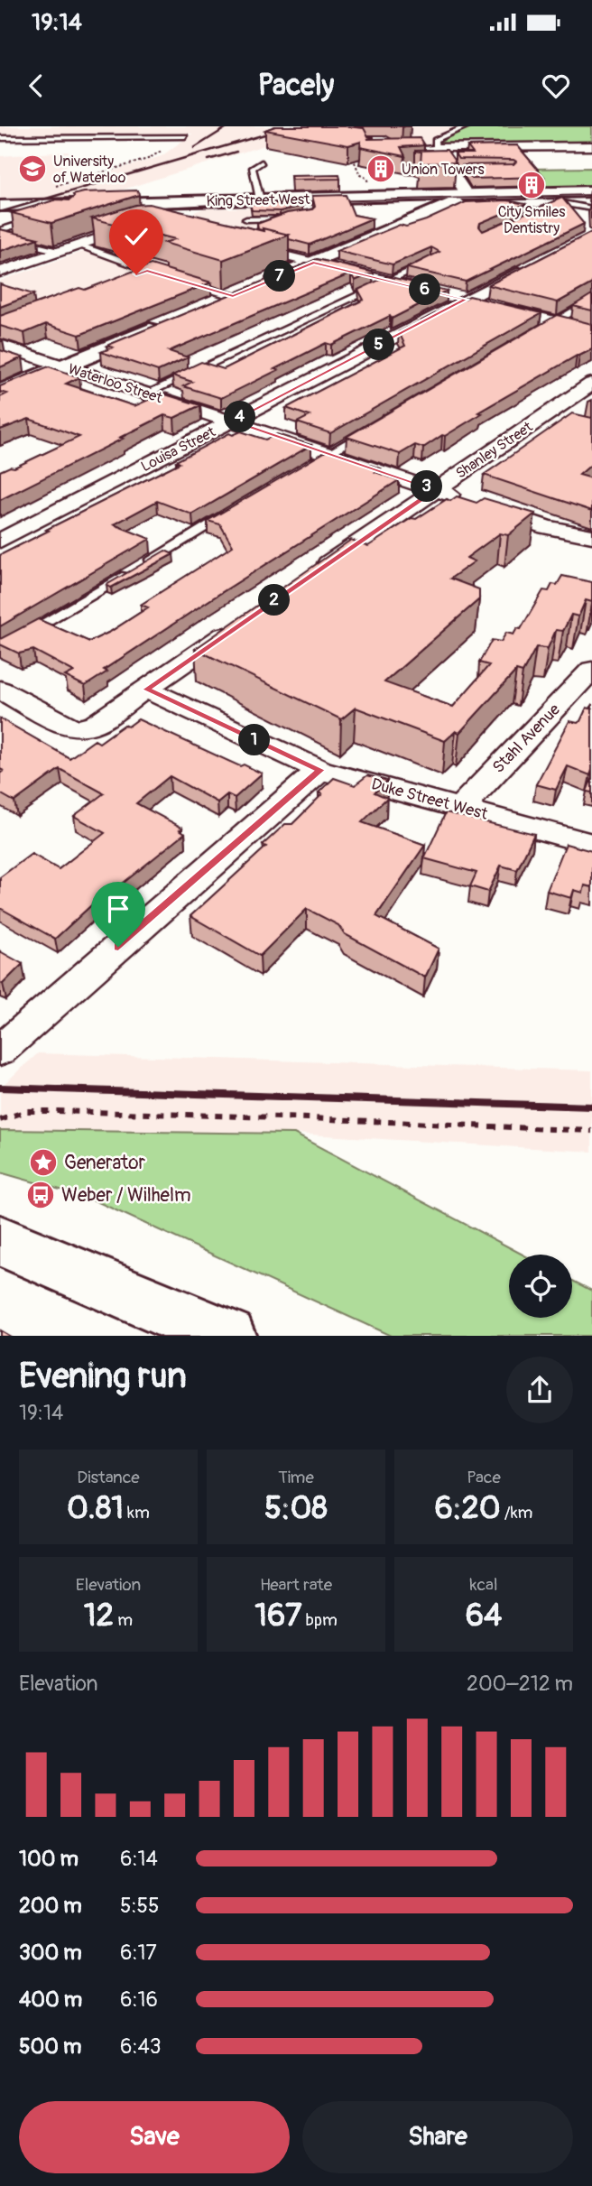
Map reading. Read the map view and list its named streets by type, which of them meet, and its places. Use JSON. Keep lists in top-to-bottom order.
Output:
{
  "streets": {
    "main road": ["King Street West"],
    "street": [
      "Waterloo Street",
      "Louisa Street",
      "Shanley Street",
      "Stahl Avenue",
      "Duke Street West"
    ]
  },
  "crossings": [
    ["Waterloo Street", "Louisa Street"],
    ["Waterloo Street", "Shanley Street"],
    ["Stahl Avenue", "Duke Street West"]
  ],
  "places": {
    "school or university": ["University of Waterloo"],
    "building": ["Union Towers", "City Smiles Dentistry"],
    "place": ["Generator"],
    "bus stop": ["Weber / Wilhelm"]
  },
  "page": {
    "status": "19:14",
    "header": "Pacely",
    "pins": [
      "7",
      "6",
      "5",
      "4",
      "3",
      "2",
      "1"
    ],
    "heading": ["Evening run", "19:14"],
    "stats": [
      ["Distance", "0.81 km"],
      ["Time", "5:08"],
      ["Pace", "6:20 /km"],
      ["Elevation", "12 m"],
      ["Heart rate", "167 bpm"],
      ["kcal", "64"]
    ],
    "chart": ["Elevation", "200–212 m"],
    "list": [
      {
        "name": "100 m",
        "note": "6:14"
      },
      {
        "name": "200 m",
        "note": "5:55"
      },
      {
        "name": "300 m",
        "note": "6:17"
      },
      {
        "name": "400 m",
        "note": "6:16"
      },
      {
        "name": "500 m",
        "note": "6:43"
      }
    ],
    "buttons": ["Save", "Share"]
  }
}
